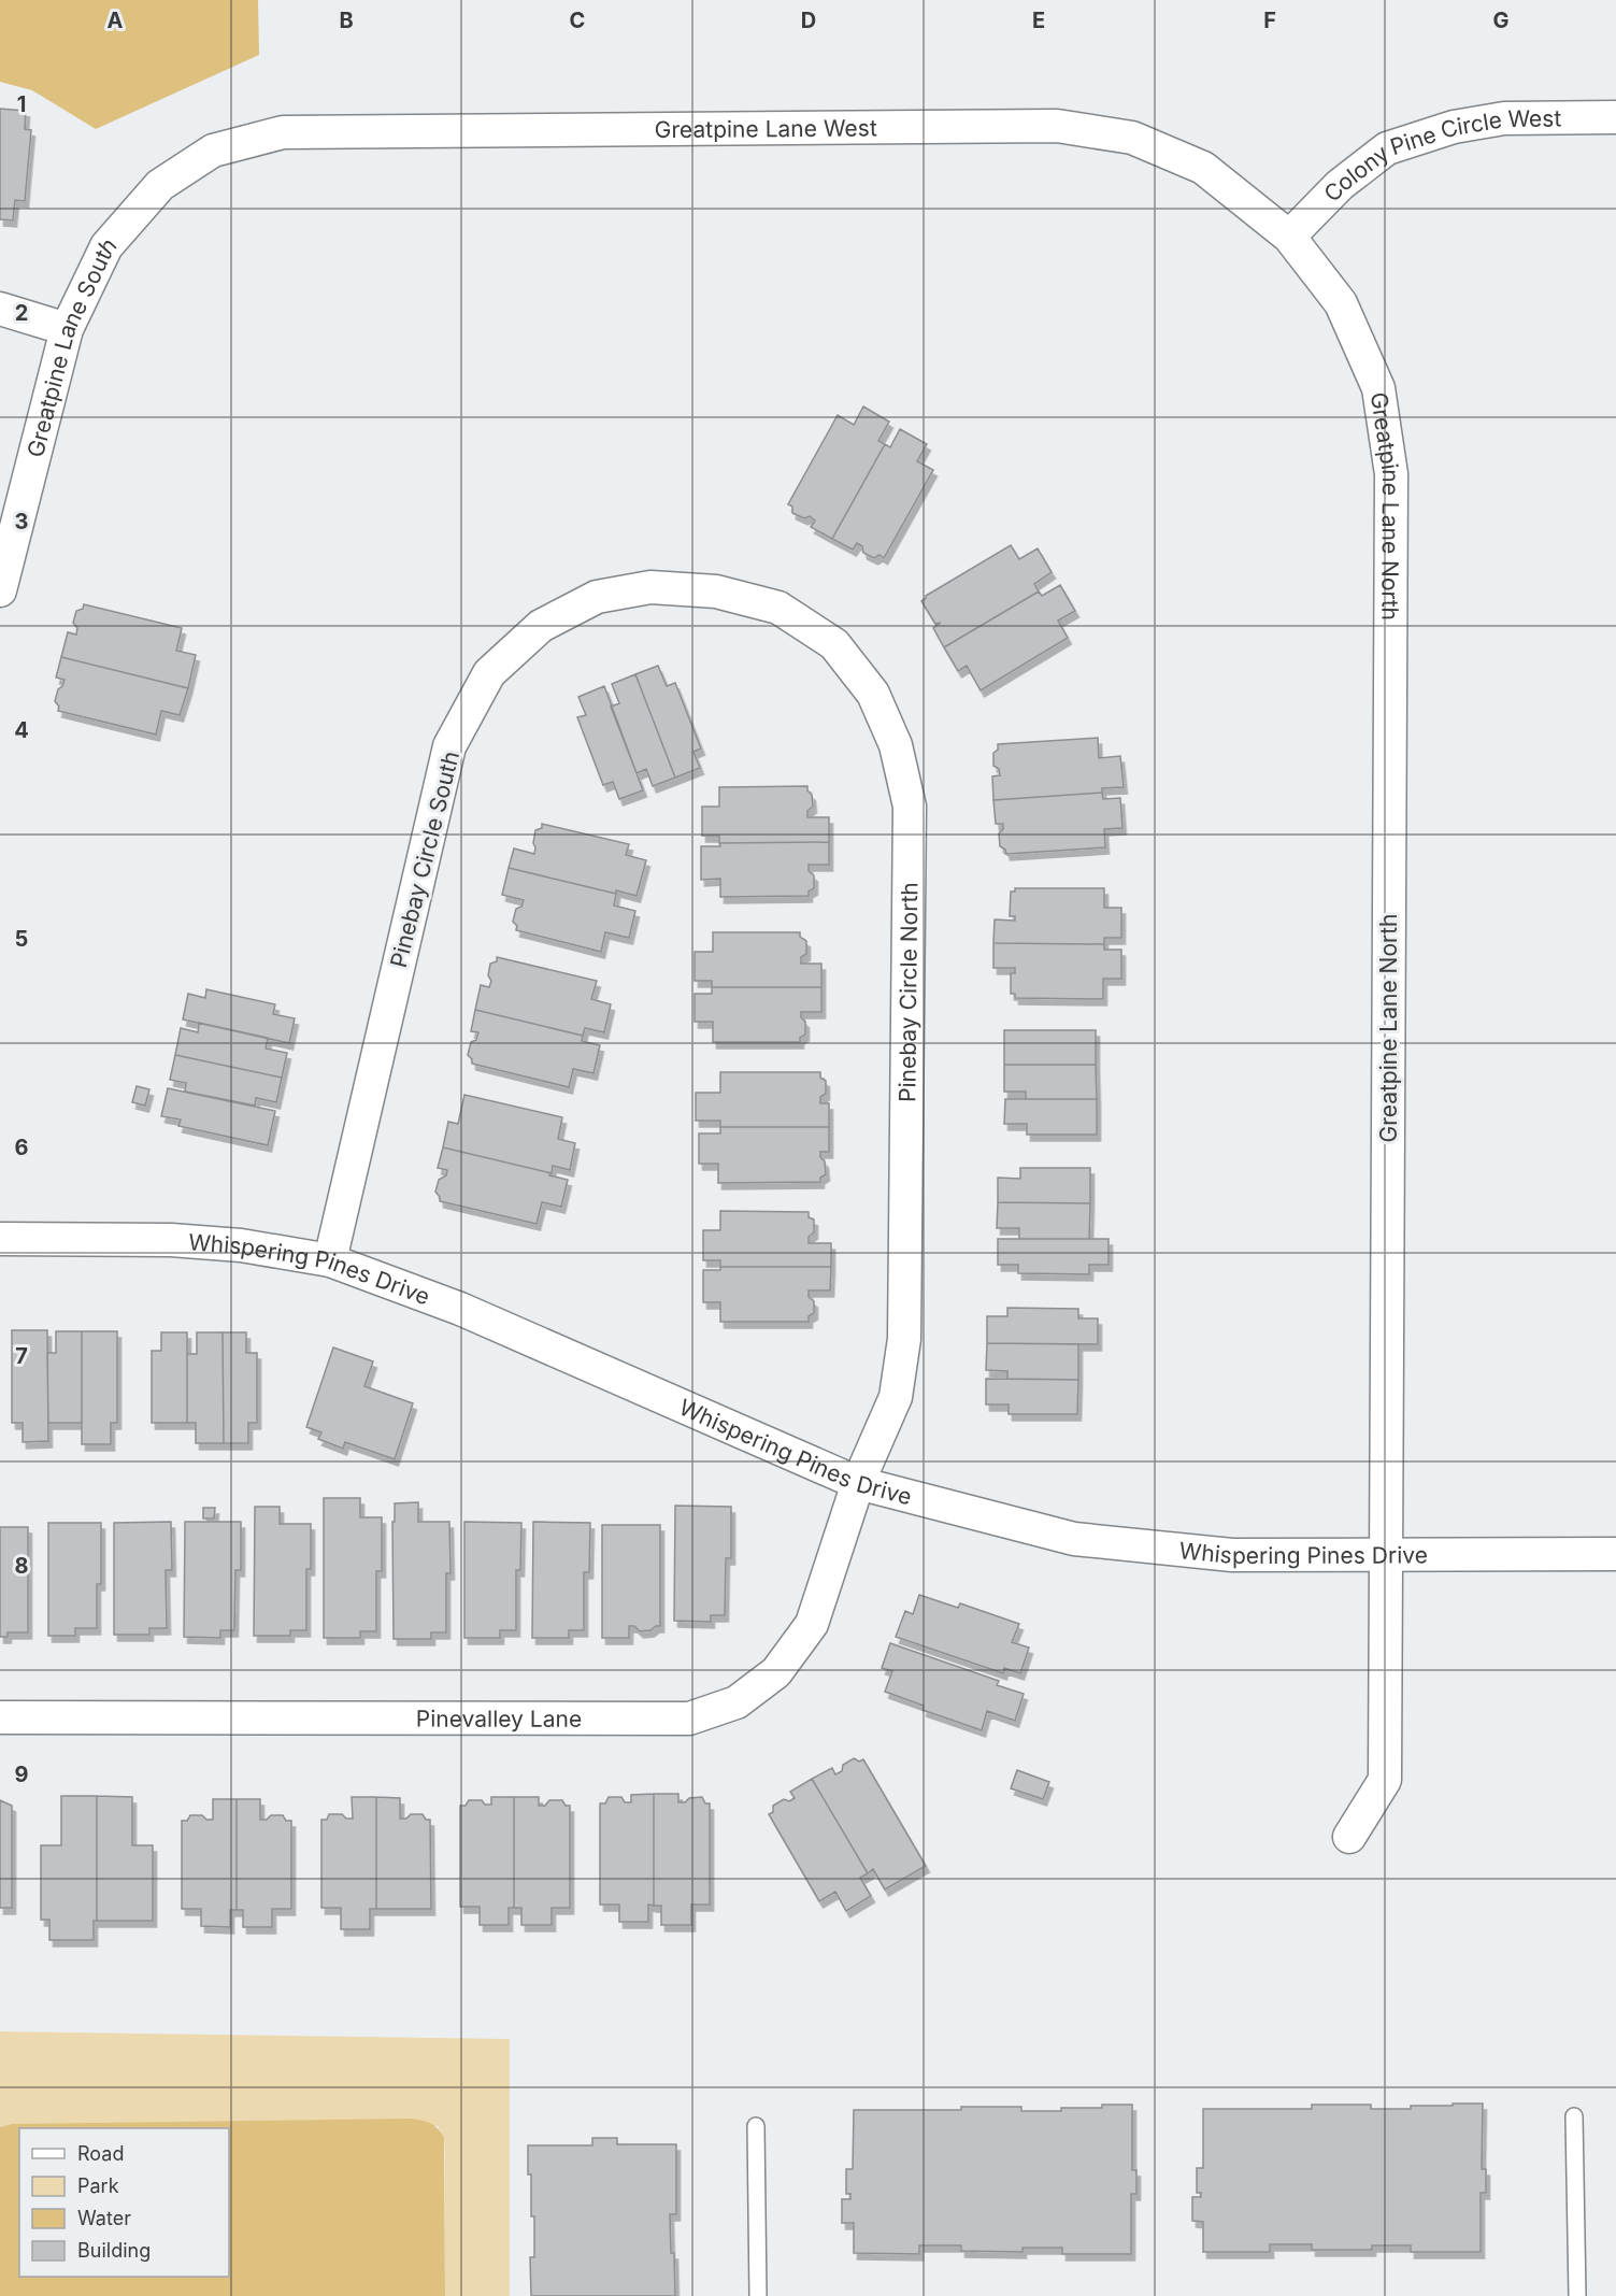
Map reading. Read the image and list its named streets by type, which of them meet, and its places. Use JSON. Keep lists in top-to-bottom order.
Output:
{
  "streets": {
    "street": [
      "Greatpine Lane West",
      "Colony Pine Circle West",
      "Greatpine Lane South",
      "Greatpine Lane North",
      "Pinebay Circle South",
      "Pinebay Circle North",
      "Whispering Pines Drive",
      "Pinevalley Lane"
    ]
  },
  "crossings": [
    ["Greatpine Lane West", "Colony Pine Circle West"],
    ["Greatpine Lane West", "Greatpine Lane South"],
    ["Greatpine Lane West", "Greatpine Lane North"],
    ["Colony Pine Circle West", "Greatpine Lane North"],
    ["Greatpine Lane North", "Whispering Pines Drive"],
    ["Pinebay Circle South", "Pinebay Circle North"],
    ["Pinebay Circle South", "Whispering Pines Drive"],
    ["Pinebay Circle North", "Whispering Pines Drive"],
    ["Pinebay Circle North", "Pinevalley Lane"],
    ["Whispering Pines Drive", "Pinevalley Lane"]
  ],
  "legend": [
    "Road",
    "Park",
    "Water",
    "Building"
  ],
  "grid": {
    "columns": [
      "A",
      "B",
      "C",
      "D",
      "E",
      "F",
      "G"
    ],
    "rows": [
      "1",
      "2",
      "3",
      "4",
      "5",
      "6",
      "7",
      "8",
      "9"
    ]
  }
}
